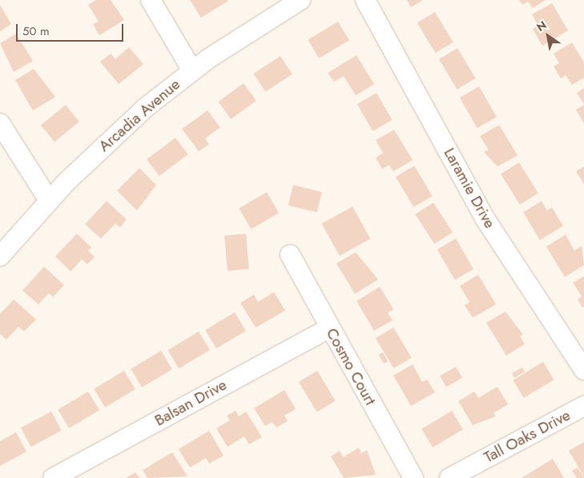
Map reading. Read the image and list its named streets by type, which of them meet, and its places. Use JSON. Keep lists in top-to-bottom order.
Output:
{
  "streets": {
    "street": [
      "Arcadia Avenue",
      "Laramie Drive",
      "Cosmo Court",
      "Balsan Drive",
      "Tall Oaks Drive"
    ]
  },
  "crossings": [
    ["Cosmo Court", "Balsan Drive"]
  ],
  "scale_bar": "50 m",
  "north": "top left"
}
